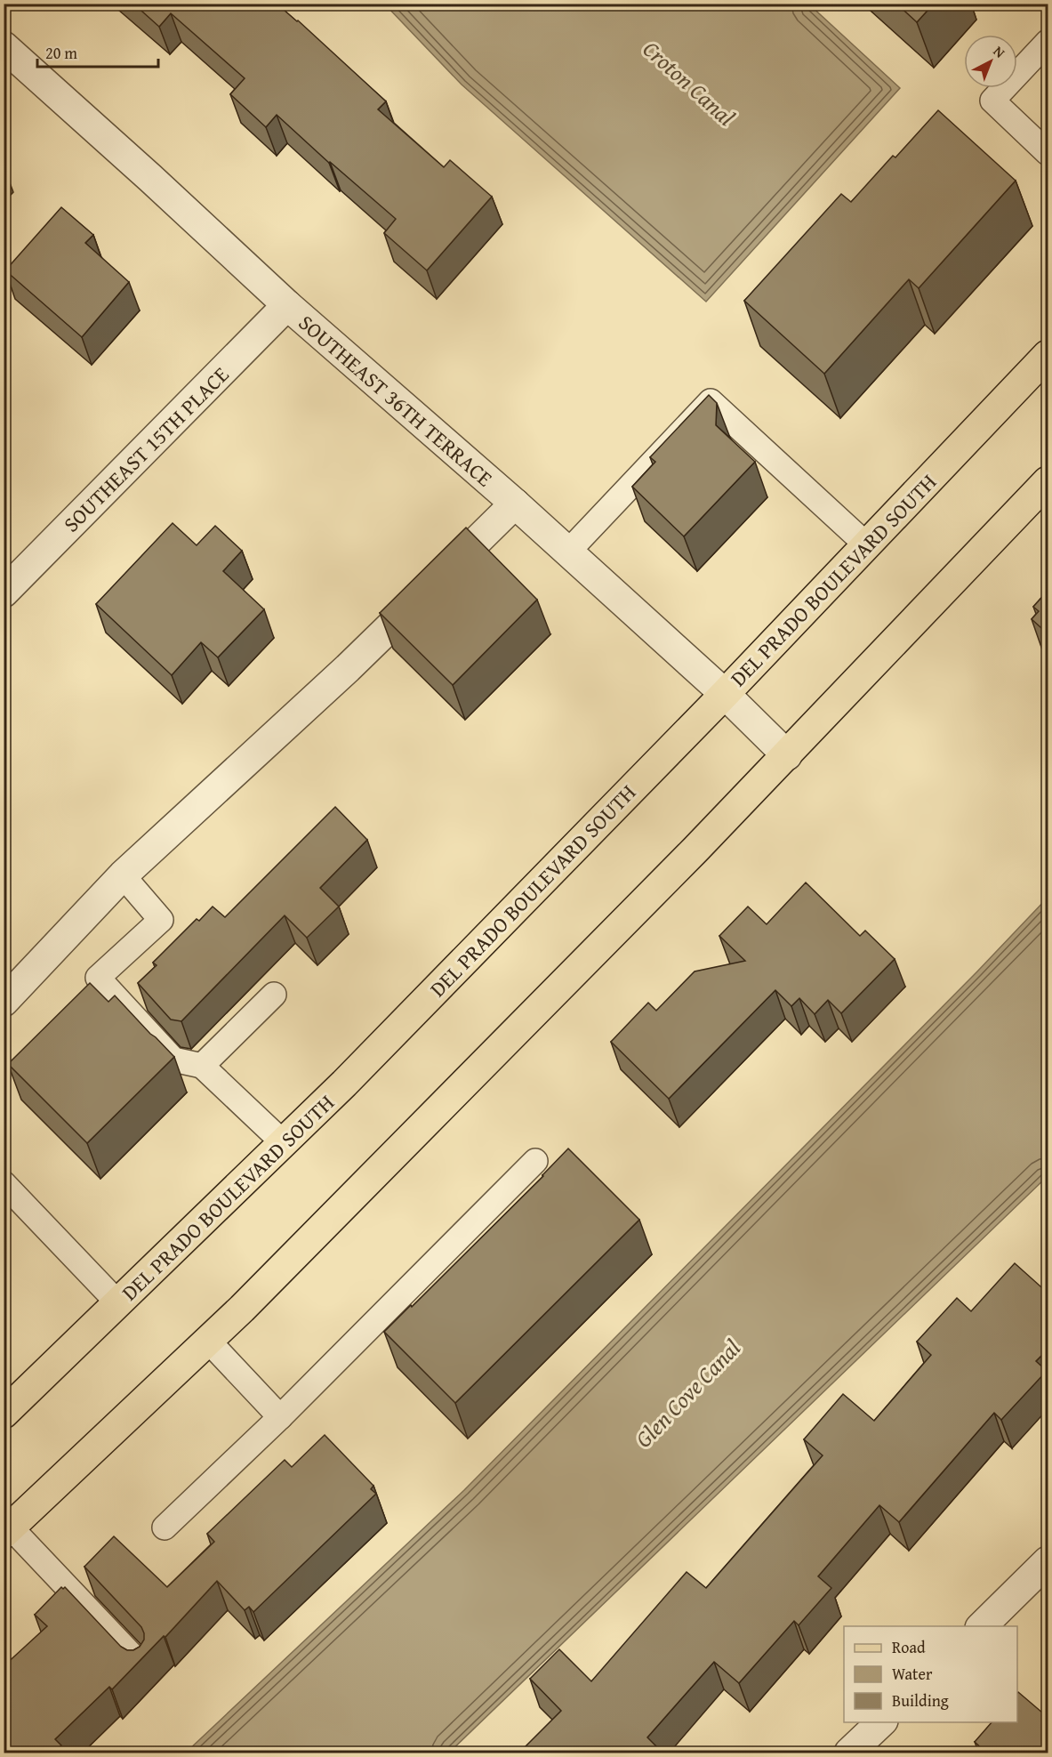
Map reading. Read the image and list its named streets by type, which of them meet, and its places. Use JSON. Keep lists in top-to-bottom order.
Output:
{
  "streets": {
    "main road": ["DEL PRADO BOULEVARD SOUTH"],
    "street": ["SOUTHEAST 36TH TERRACE", "SOUTHEAST 15TH PLACE"]
  },
  "crossings": [
    ["SOUTHEAST 36TH TERRACE", "SOUTHEAST 15TH PLACE"],
    ["SOUTHEAST 36TH TERRACE", "DEL PRADO BOULEVARD SOUTH"]
  ],
  "water": ["Croton Canal", "Glen Cove Canal"],
  "legend": ["Road", "Water", "Building"],
  "scale_bar": "20 m",
  "north": "top right"
}
